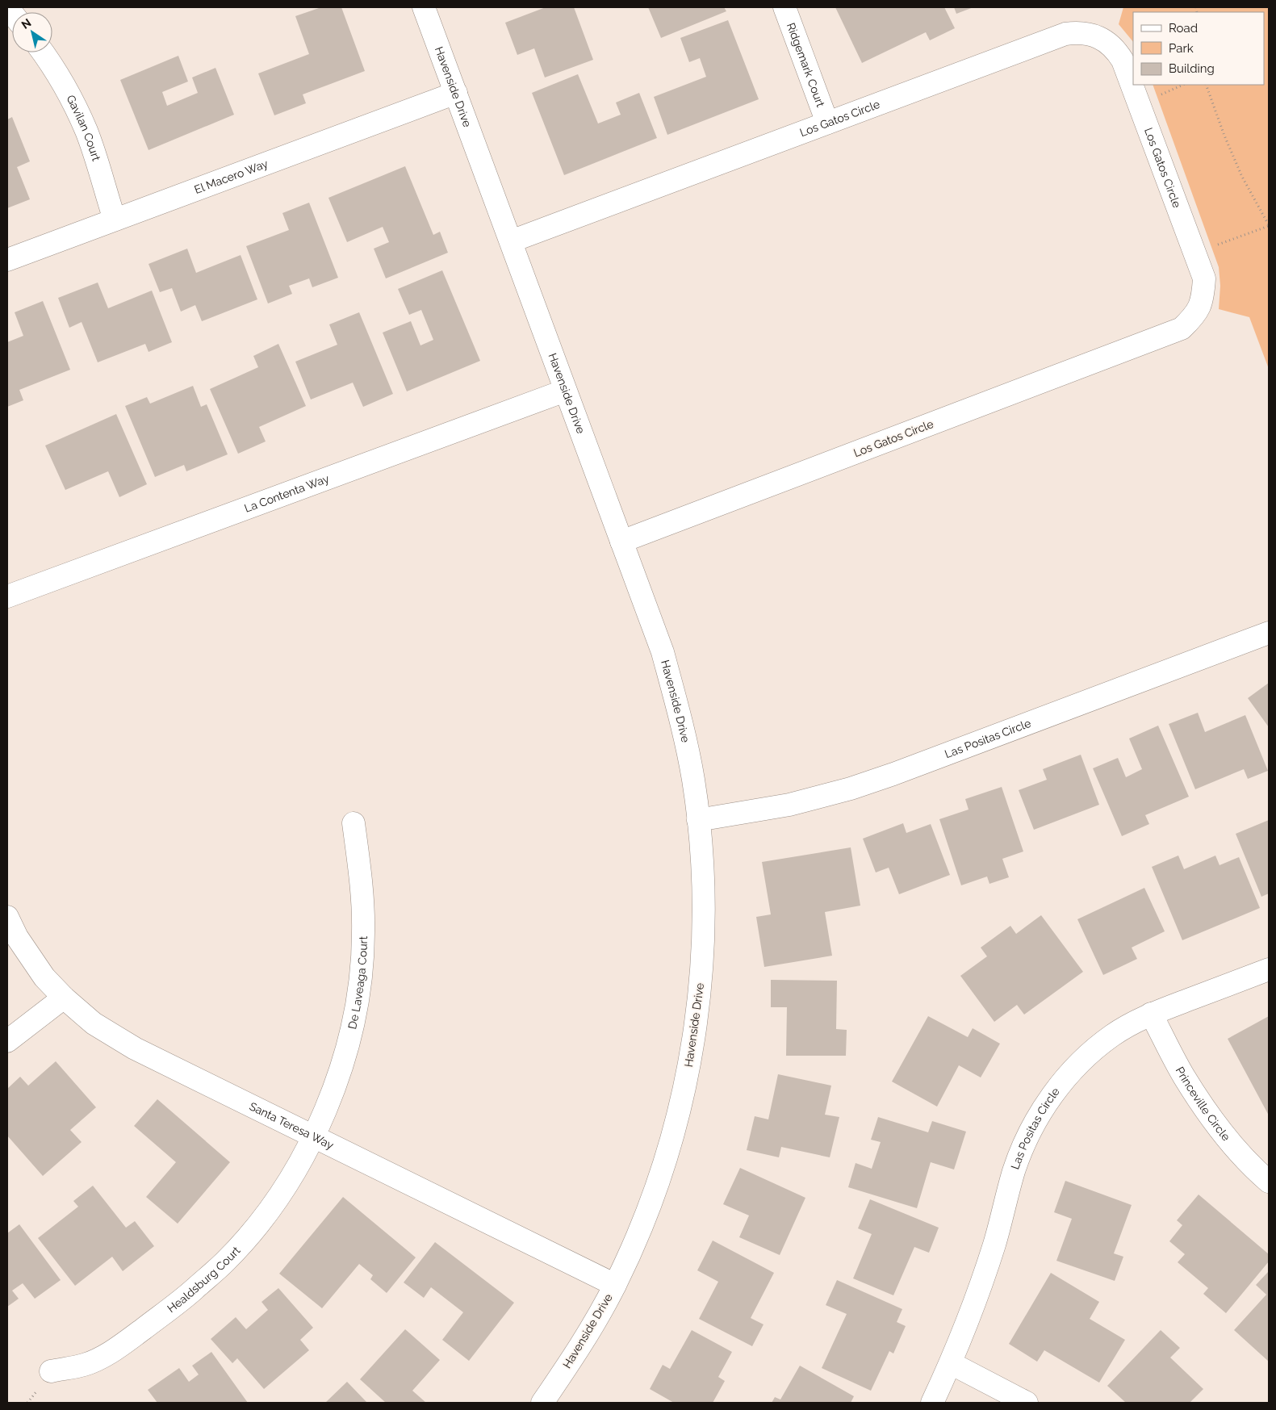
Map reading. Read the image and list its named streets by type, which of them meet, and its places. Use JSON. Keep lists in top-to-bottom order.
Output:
{
  "streets": {
    "street": [
      "Ridgemark Court",
      "Havenside Drive",
      "Los Gatos Circle",
      "Gavilan Court",
      "El Macero Way",
      "La Contenta Way",
      "Las Positas Circle",
      "De Laveaga Court",
      "Princeville Circle",
      "Santa Teresa Way",
      "Healdsburg Court"
    ]
  },
  "crossings": [
    ["Ridgemark Court", "Los Gatos Circle"],
    ["Havenside Drive", "Los Gatos Circle"],
    ["Havenside Drive", "El Macero Way"],
    ["Havenside Drive", "La Contenta Way"],
    ["Havenside Drive", "Las Positas Circle"],
    ["Havenside Drive", "Santa Teresa Way"],
    ["Gavilan Court", "El Macero Way"],
    ["Las Positas Circle", "Princeville Circle"],
    ["De Laveaga Court", "Santa Teresa Way"],
    ["De Laveaga Court", "Healdsburg Court"],
    ["Santa Teresa Way", "Healdsburg Court"]
  ],
  "legend": ["Road", "Park", "Building"],
  "north": "top left"
}
